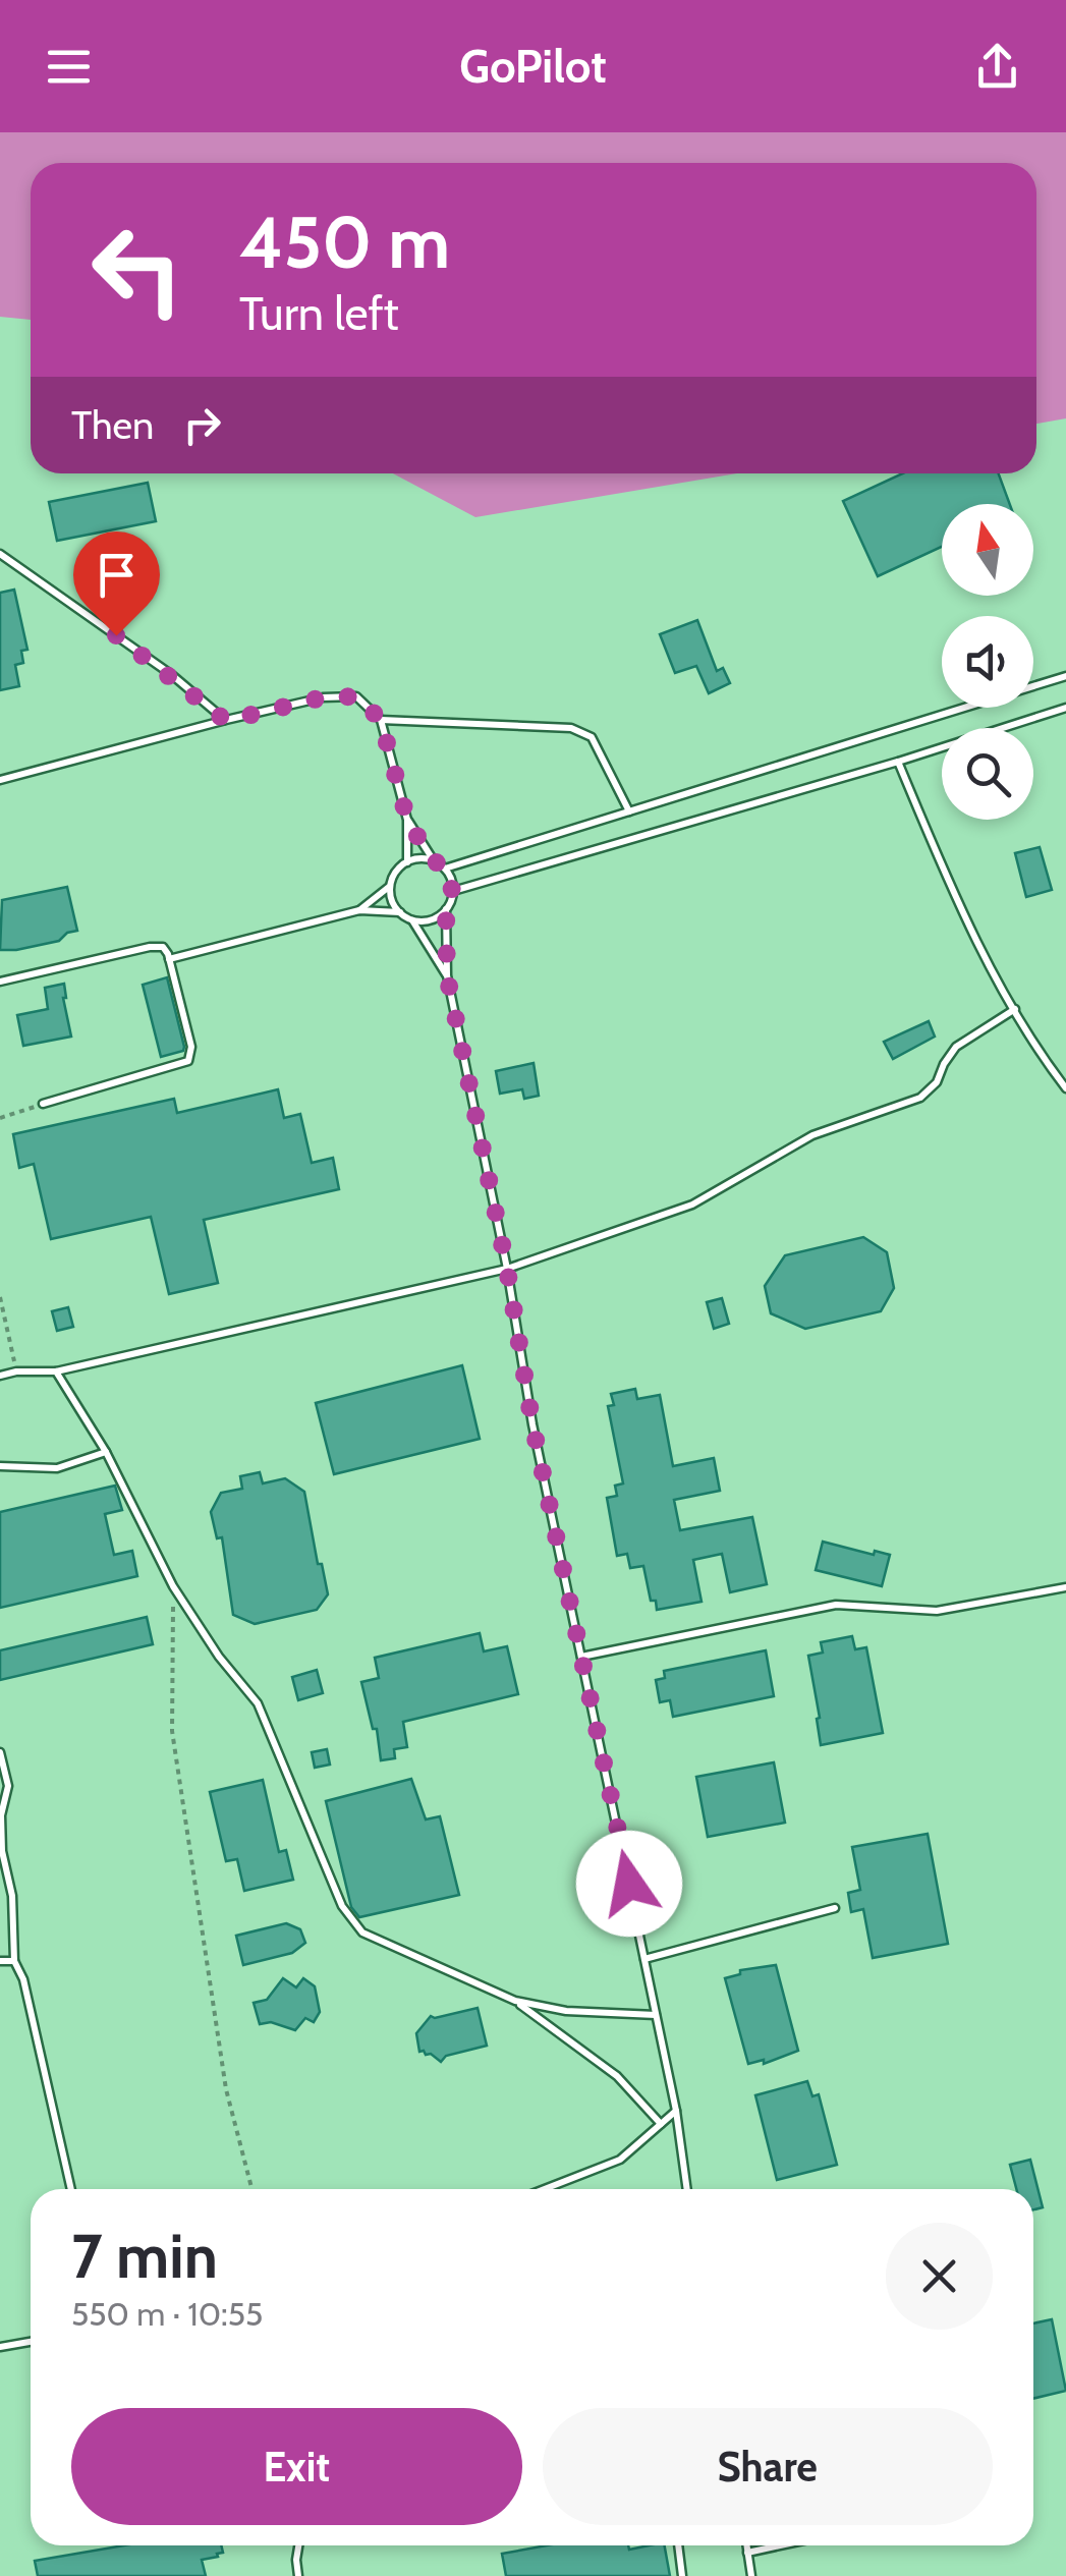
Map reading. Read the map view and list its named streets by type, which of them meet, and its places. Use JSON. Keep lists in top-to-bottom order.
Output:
{
  "north": "top",
  "page": {
    "header": "GoPilot",
    "turn": ["450 m", "Turn left"],
    "then": "Then",
    "heading": ["7 min", "550 m · 10:55"],
    "buttons": ["Exit", "Share"]
  }
}
